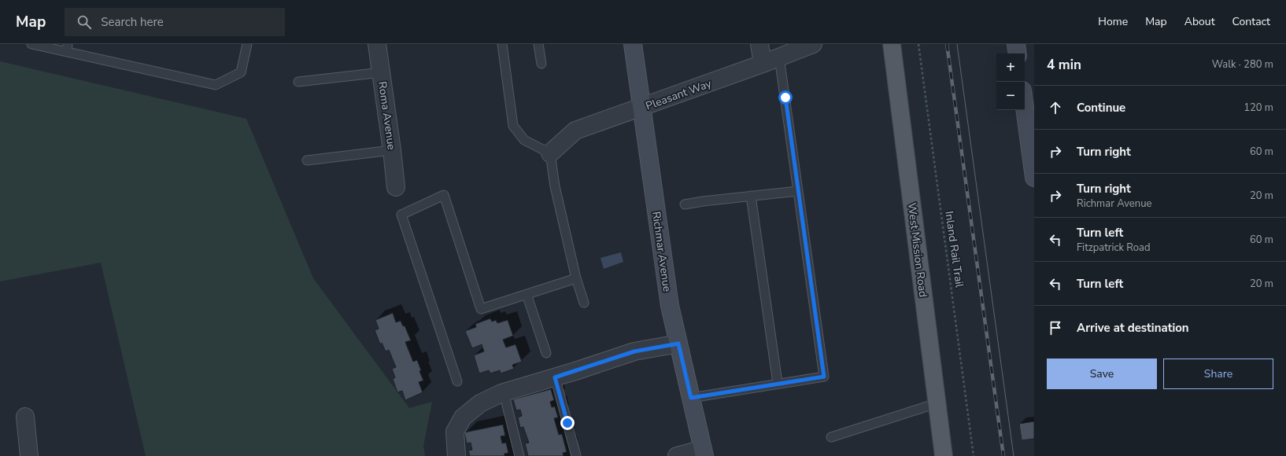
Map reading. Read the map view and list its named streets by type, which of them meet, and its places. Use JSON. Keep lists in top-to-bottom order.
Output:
{
  "streets": {
    "main road": ["West Mission Road"],
    "street": ["Pleasant Way", "Roma Avenue", "Richmar Avenue"],
    "path": ["Inland Rail Trail"]
  },
  "crossings": [
    ["Pleasant Way", "Richmar Avenue"]
  ],
  "page": {
    "header": "Map",
    "search": "Search here",
    "nav": [
      "Home",
      "Map",
      "About",
      "Contact"
    ],
    "heading": ["4 min", "Walk · 280 m"],
    "map_buttons": ["+", "−"],
    "list": [
      ["Continue", "120 m"],
      ["Turn right", "60 m"],
      ["Turn right", "Richmar Avenue", "20 m"],
      ["Turn left", "Fitzpatrick Road", "60 m"],
      ["Turn left", "20 m"],
      "Arrive at destination"
    ],
    "buttons": ["Save", "Share"]
  }
}
